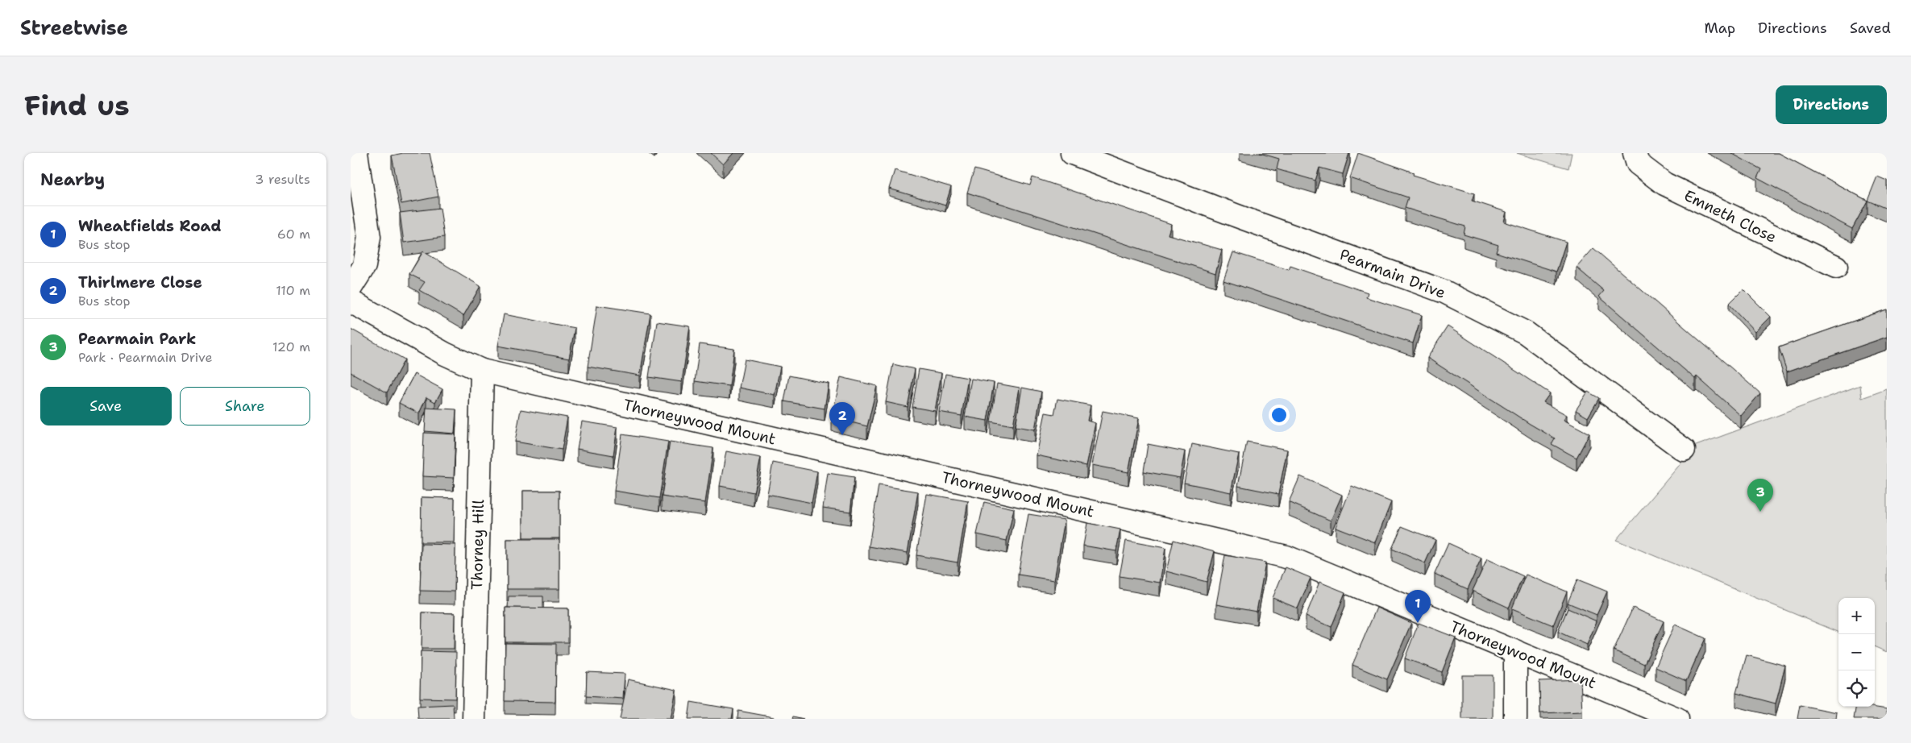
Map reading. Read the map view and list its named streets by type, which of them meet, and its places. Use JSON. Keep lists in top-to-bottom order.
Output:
{
  "streets": {
    "street": [
      "Emneth Close",
      "Pearmain Drive",
      "Thorneywood Mount",
      "Thorney Hill"
    ]
  },
  "crossings": [
    ["Thorneywood Mount", "Thorney Hill"]
  ],
  "page": {
    "header": "Streetwise",
    "nav": ["Map", "Directions", "Saved"],
    "buttons": [
      "Directions",
      ["Save", "Share"]
    ],
    "title": "Find us",
    "heading": ["Nearby", "3 results"],
    "list": [
      {
        "mark": "1",
        "name": "Wheatfields Road",
        "note": "Bus stop",
        "value": "60 m"
      },
      {
        "mark": "2",
        "name": "Thirlmere Close",
        "note": "Bus stop",
        "value": "110 m"
      },
      {
        "mark": "3",
        "name": "Pearmain Park",
        "note": "Park · Pearmain Drive",
        "value": "120 m"
      }
    ],
    "pins": ["2", "3", "1"],
    "map_buttons": ["+", "−"]
  }
}
